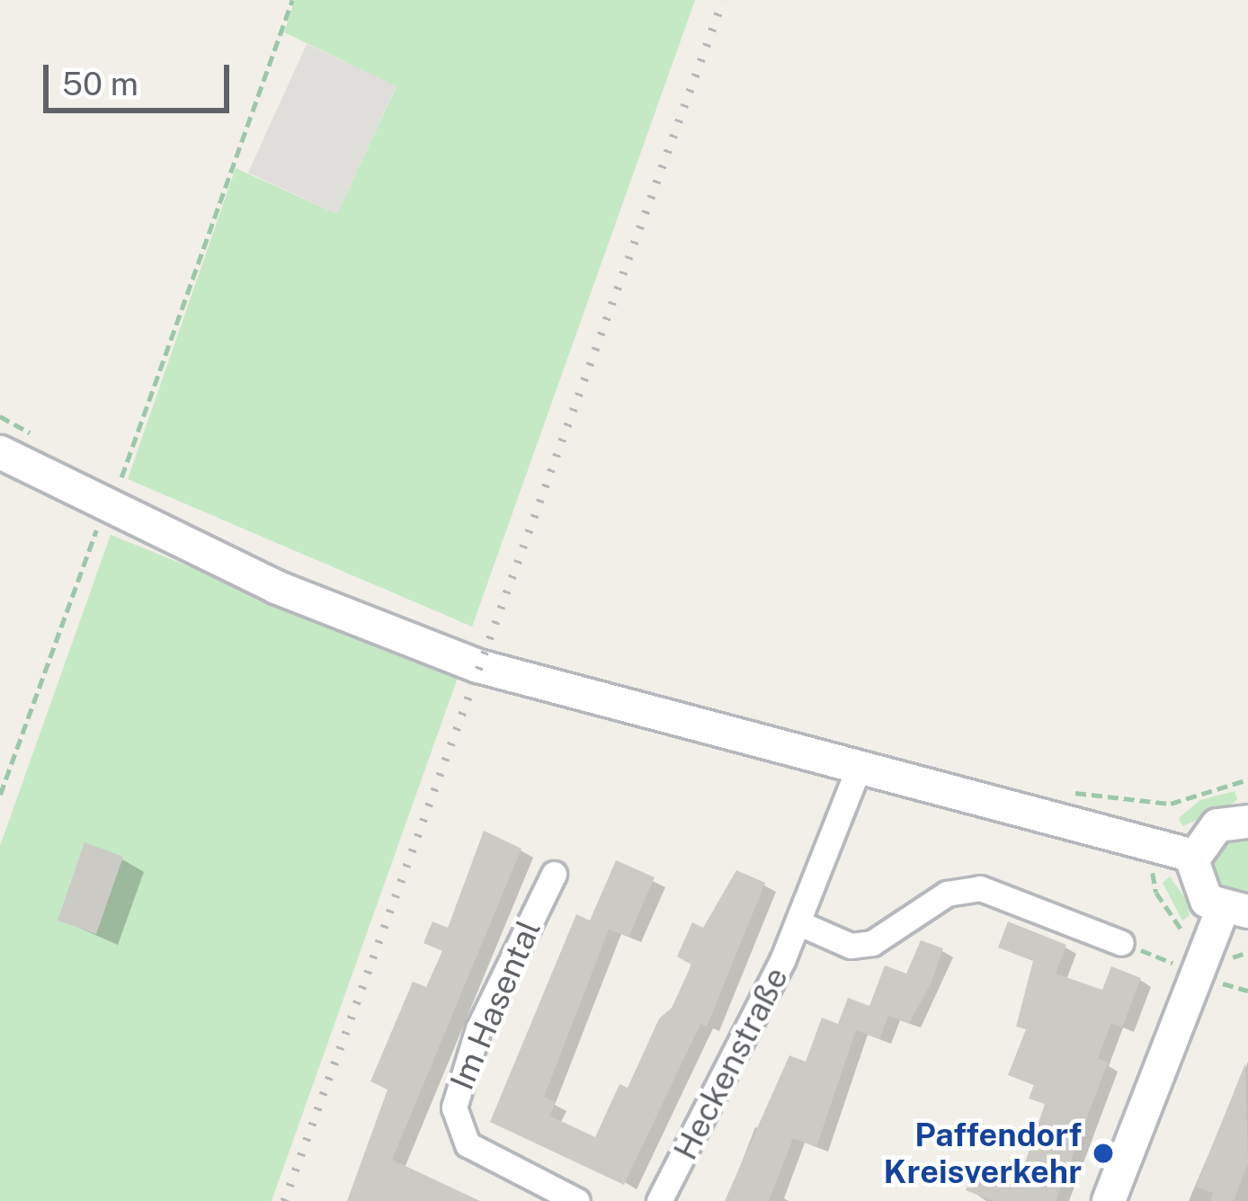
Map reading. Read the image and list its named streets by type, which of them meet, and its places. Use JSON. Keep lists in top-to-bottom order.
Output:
{
  "streets": {
    "street": ["Im Hasental", "Heckenstraße"]
  },
  "places": ["Paffendorf Kreisverkehr"],
  "scale_bar": "50 m"
}
